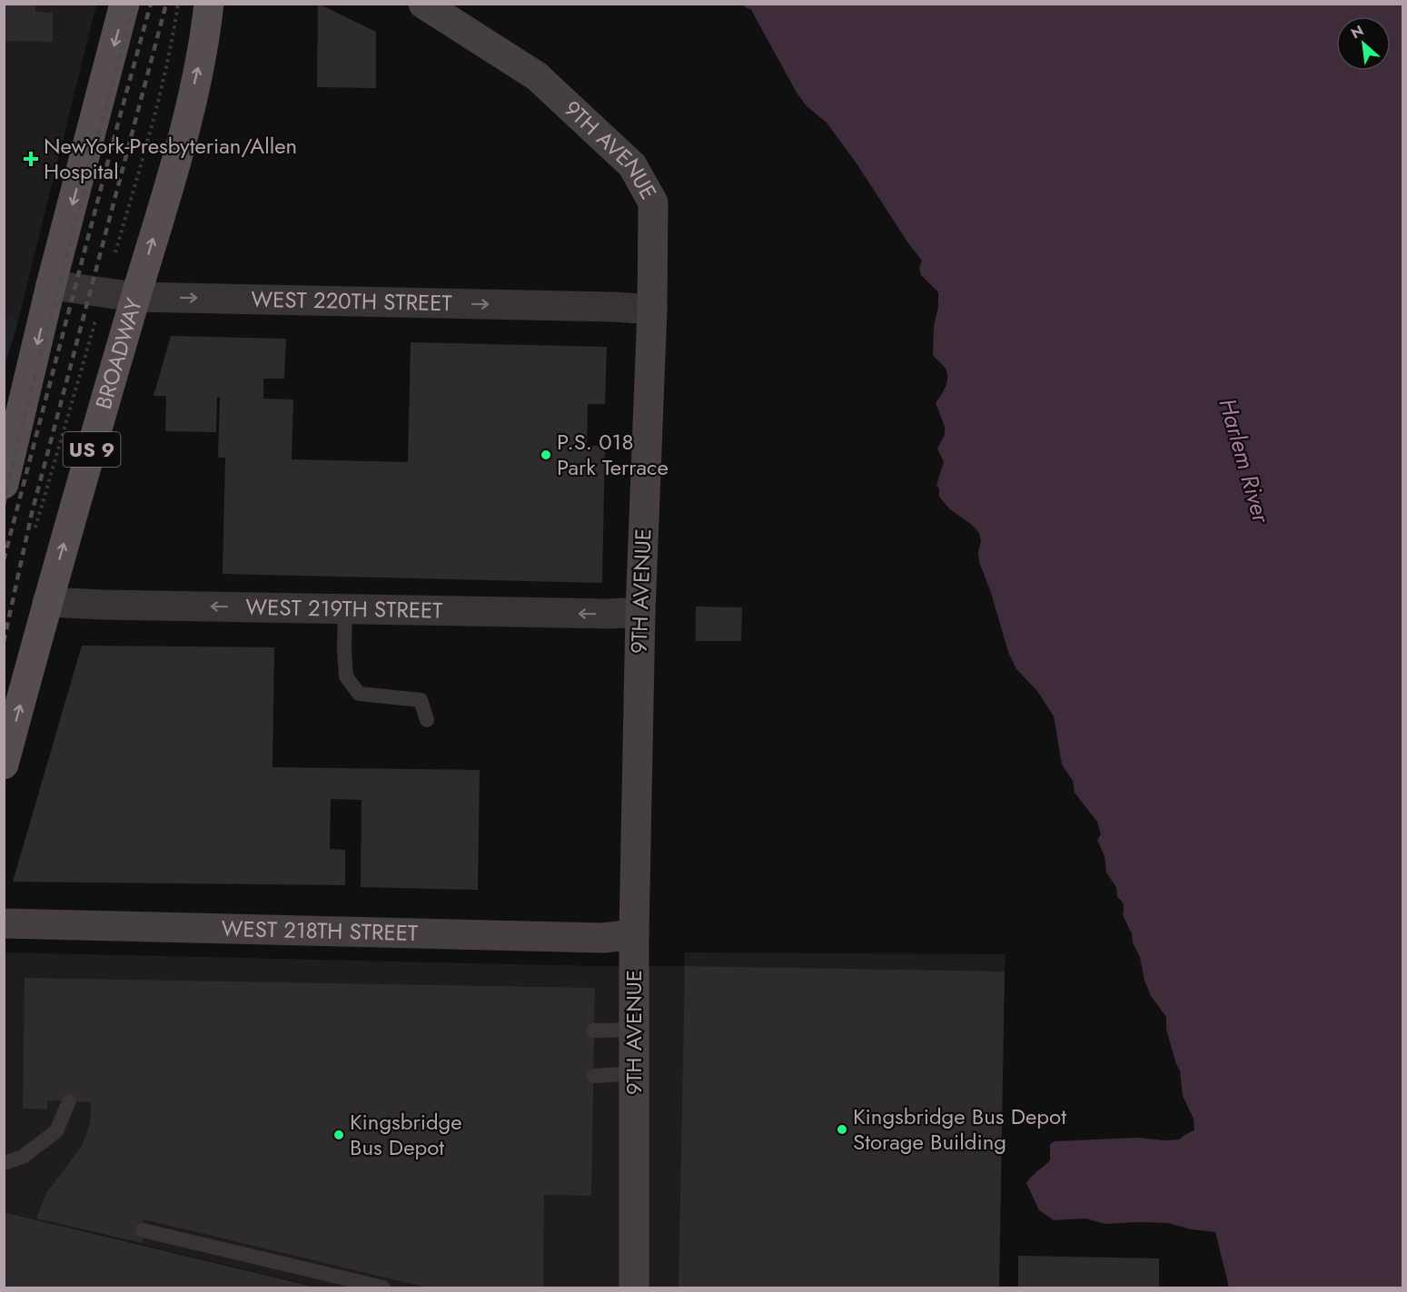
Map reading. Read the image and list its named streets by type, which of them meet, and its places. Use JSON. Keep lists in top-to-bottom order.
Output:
{
  "streets": {
    "main road": ["BROADWAY", "US 9"],
    "street": [
      "9TH AVENUE",
      "WEST 220TH STREET",
      "WEST 219TH STREET",
      "WEST 218TH STREET"
    ]
  },
  "crossings": [
    ["9TH AVENUE", "WEST 220TH STREET"],
    ["9TH AVENUE", "WEST 219TH STREET"],
    ["9TH AVENUE", "WEST 218TH STREET"],
    ["WEST 220TH STREET", "BROADWAY"],
    ["BROADWAY", "WEST 219TH STREET"]
  ],
  "one_way": ["WEST 220TH STREET", "WEST 219TH STREET"],
  "water": ["Harlem River"],
  "places": {
    "health": ["NewYork-Presbyterian/Allen Hospital"],
    "other": ["P.S. 018 Park Terrace", "Kingsbridge Bus Depot Storage Building", "Kingsbridge Bus Depot"]
  },
  "north": "top left"
}
